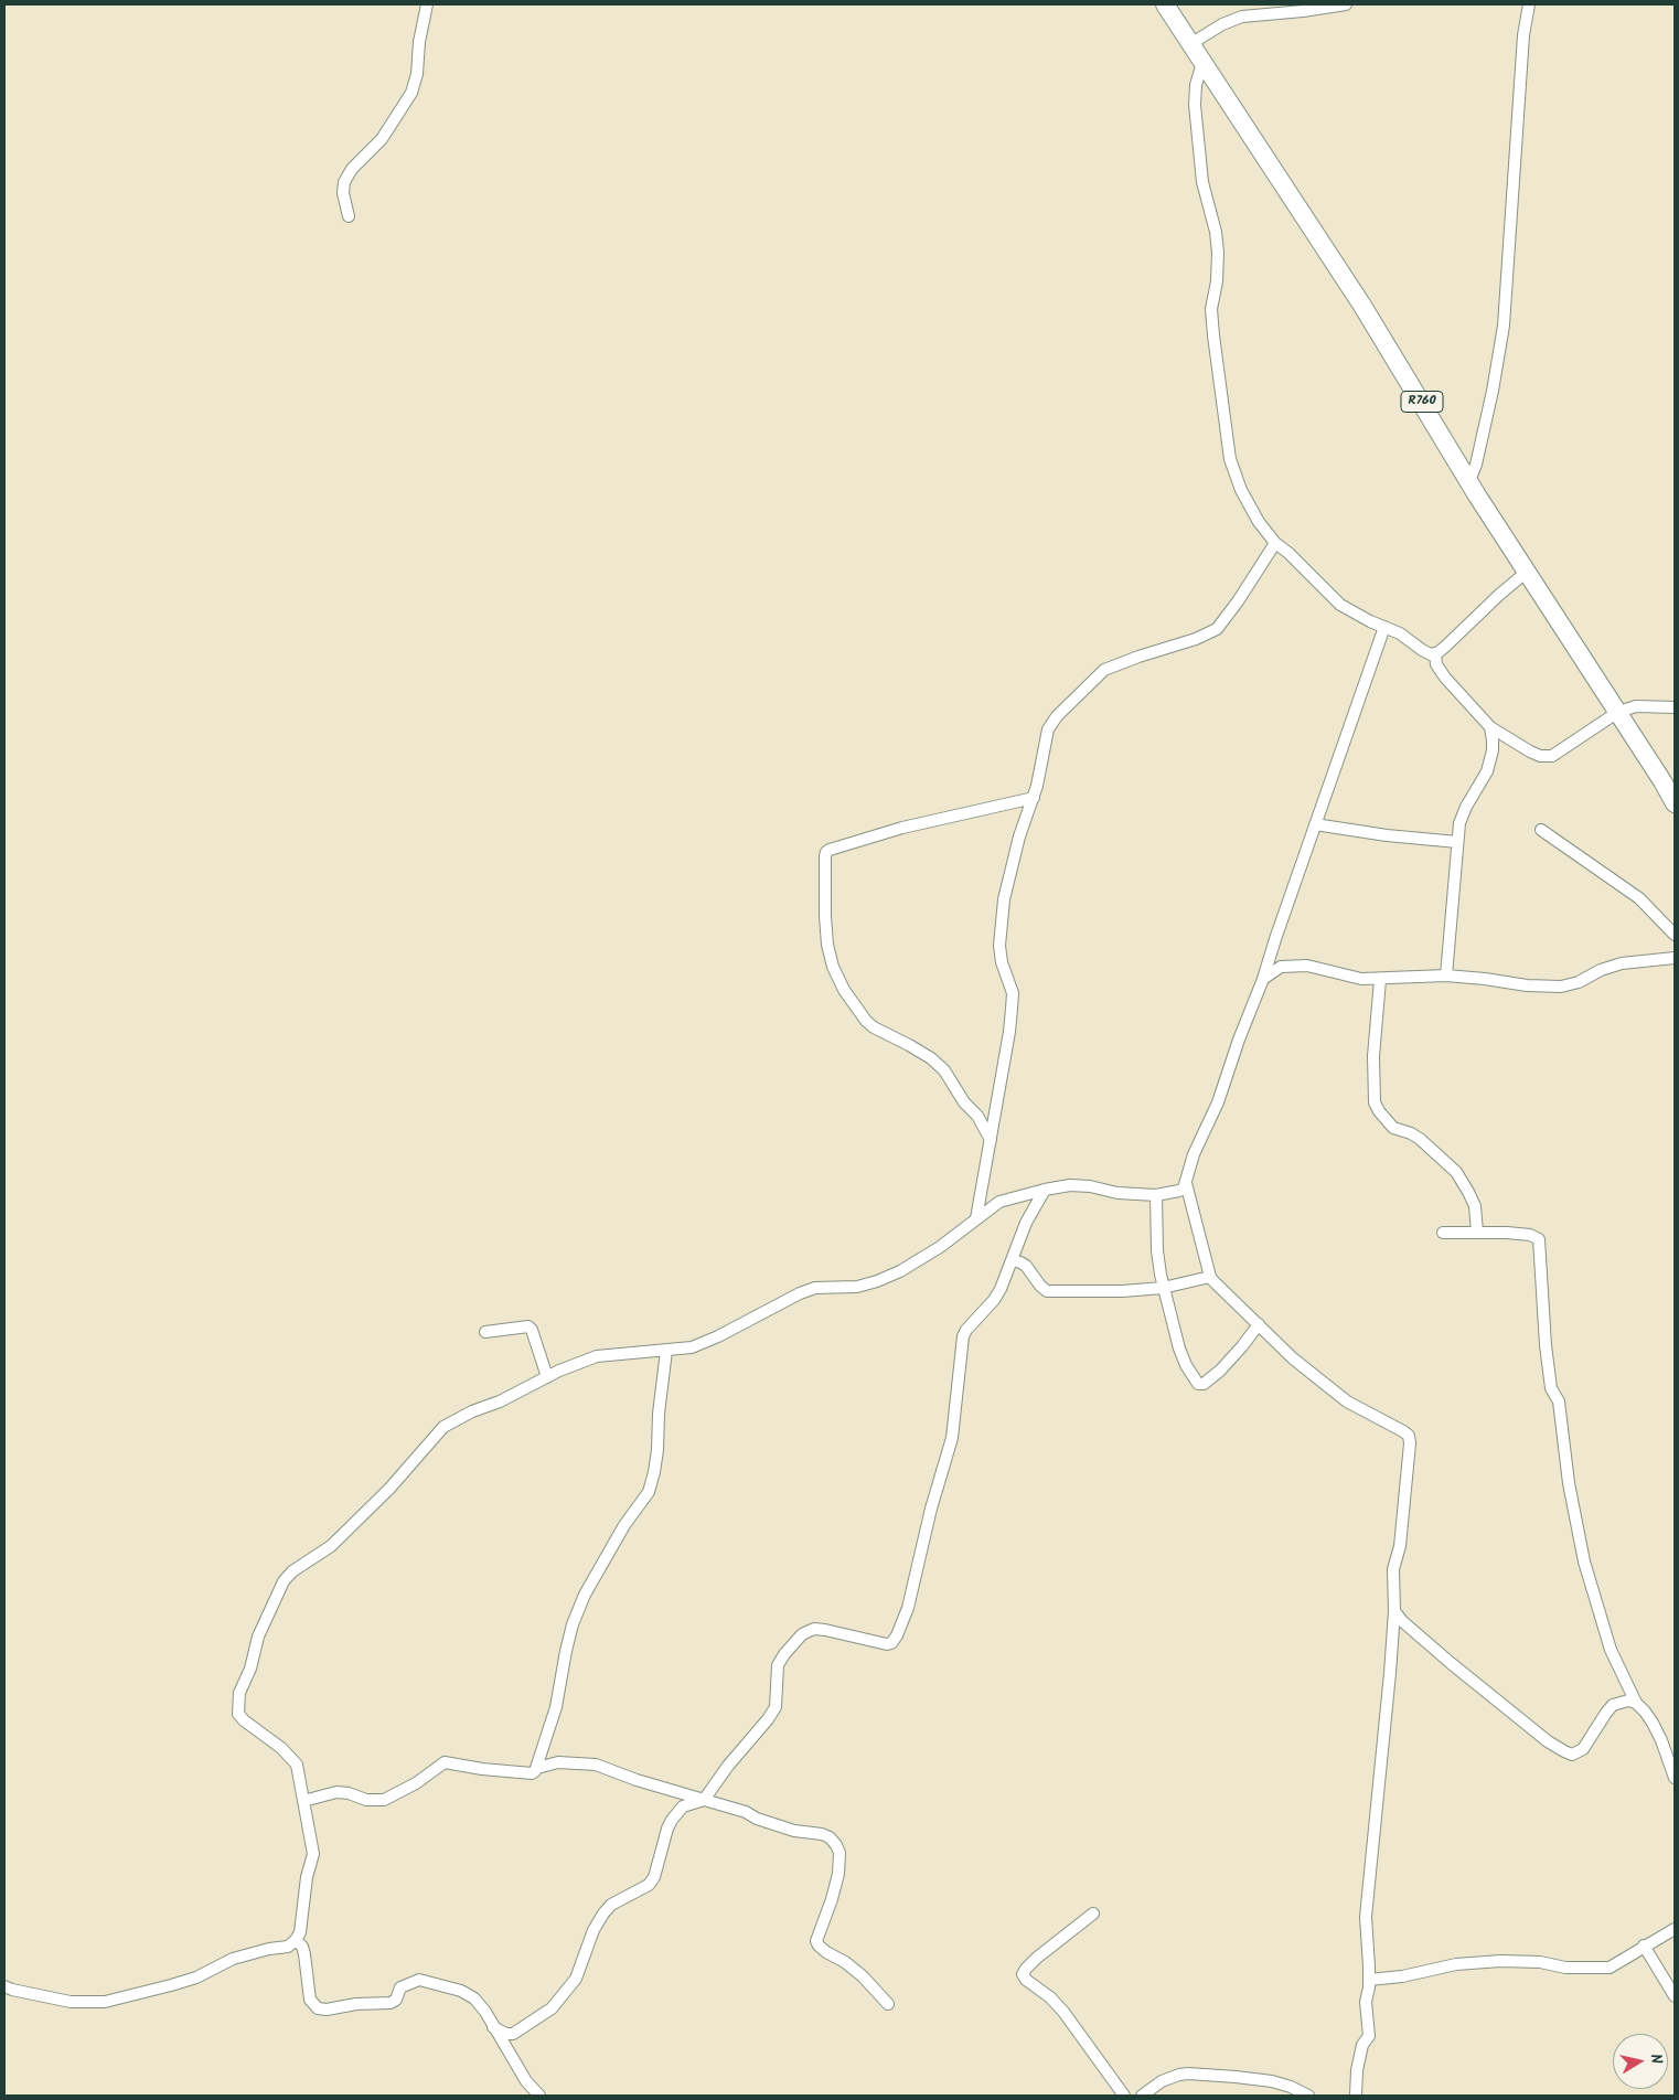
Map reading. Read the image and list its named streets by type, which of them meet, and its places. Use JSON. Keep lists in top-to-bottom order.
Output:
{
  "streets": {
    "main road": ["R760"]
  },
  "north": "right"
}
